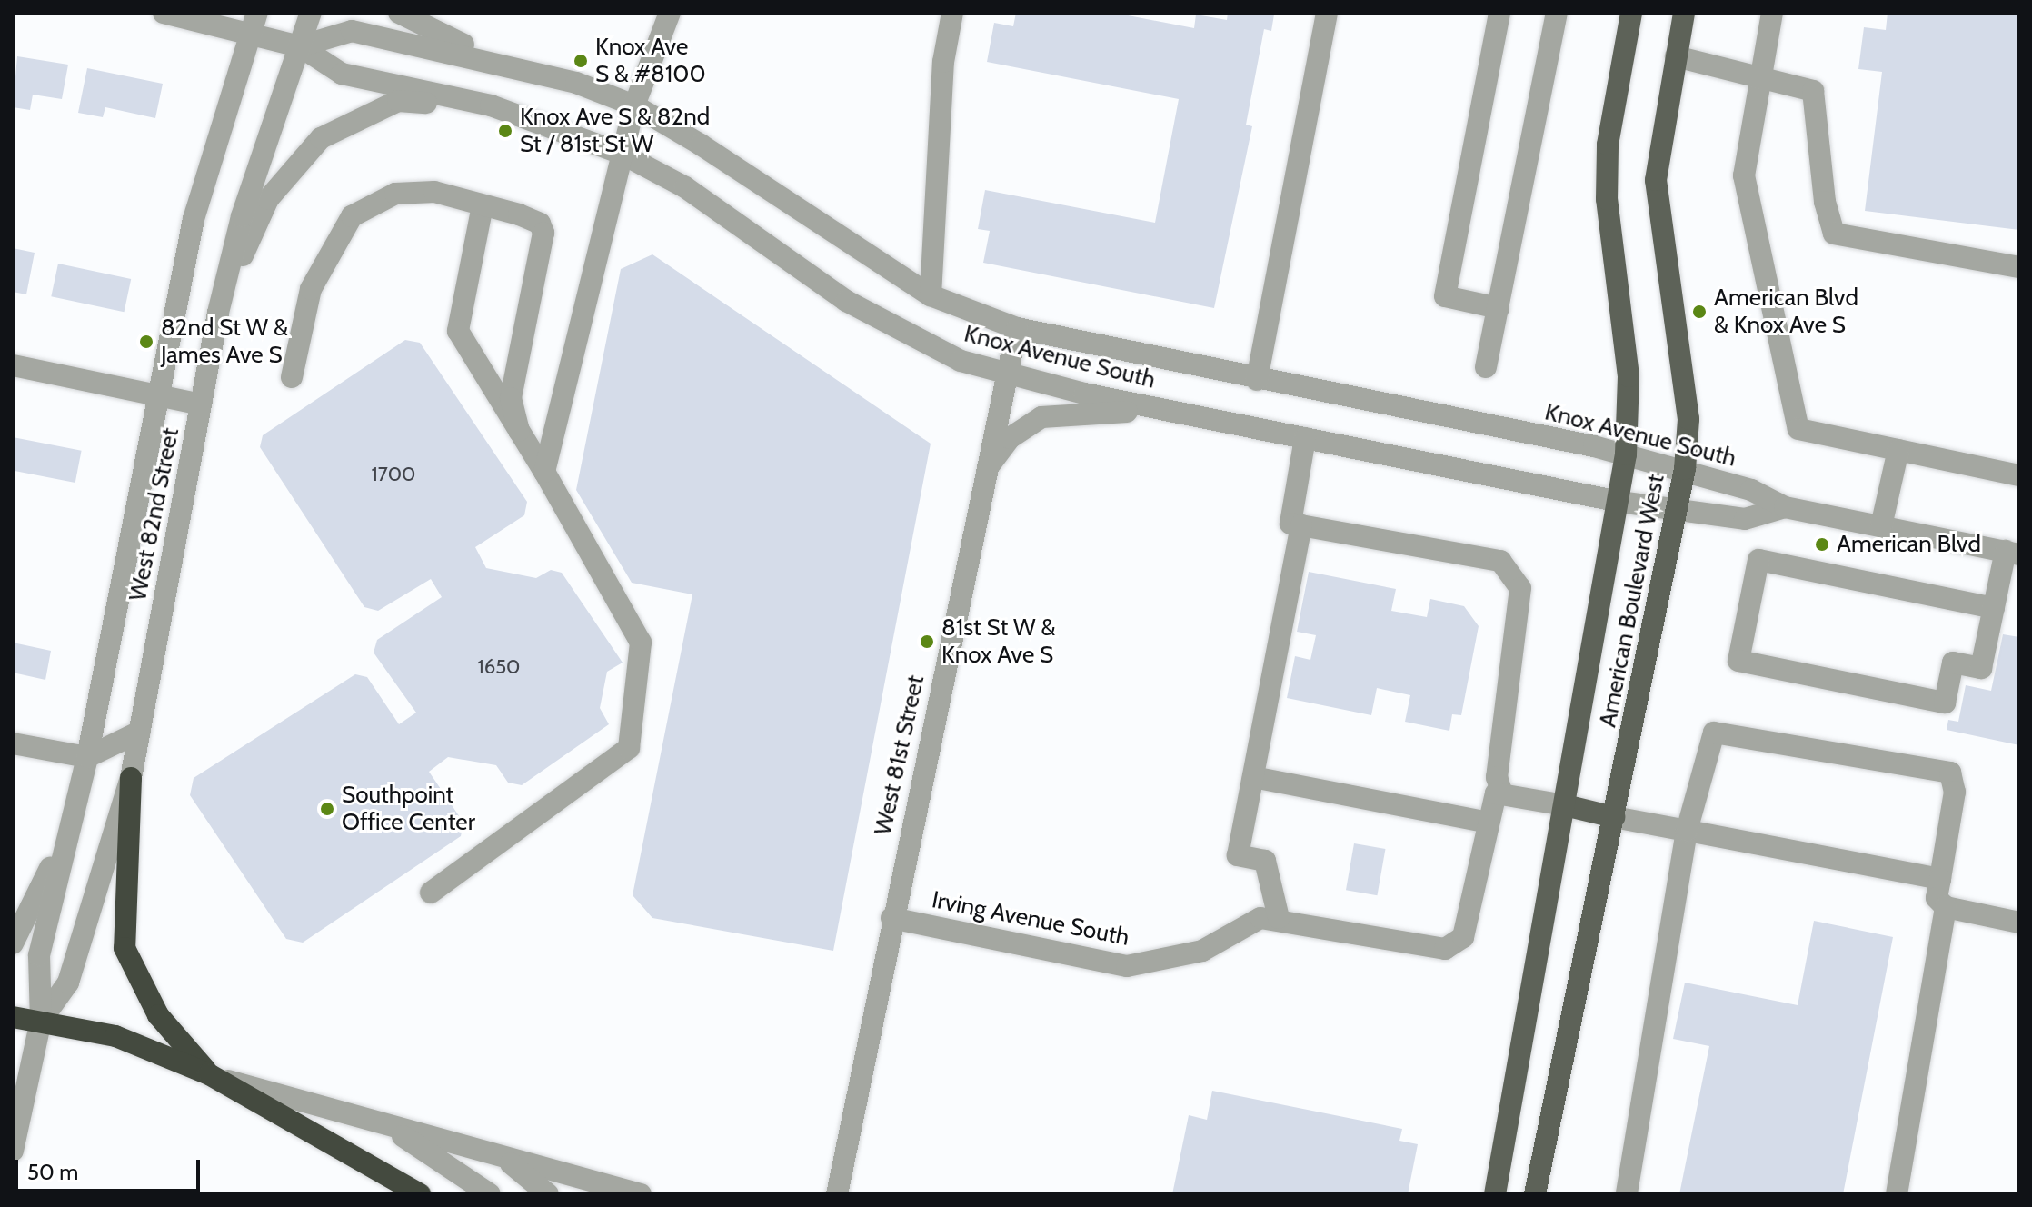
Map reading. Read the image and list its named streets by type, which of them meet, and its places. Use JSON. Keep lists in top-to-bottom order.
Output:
{
  "streets": {
    "main road": ["American Boulevard West"],
    "street": [
      "Knox Avenue South",
      "West 82nd Street",
      "West 81st Street",
      "Irving Avenue South"
    ]
  },
  "crossings": [
    ["Knox Avenue South", "West 82nd Street"],
    ["Knox Avenue South", "American Boulevard West"],
    ["Knox Avenue South", "West 81st Street"],
    ["West 81st Street", "Irving Avenue South"]
  ],
  "places": [
    "Knox Ave S & #8100",
    "Knox Ave S & 82nd St / 81st St W",
    "American Blvd & Knox Ave S",
    "82nd St W & James Ave S",
    "American Blvd",
    "81st St W & Knox Ave S",
    "Southpoint Office Center"
  ],
  "house_numbers": ["1700", "1650"],
  "scale_bar": "50 m"
}
